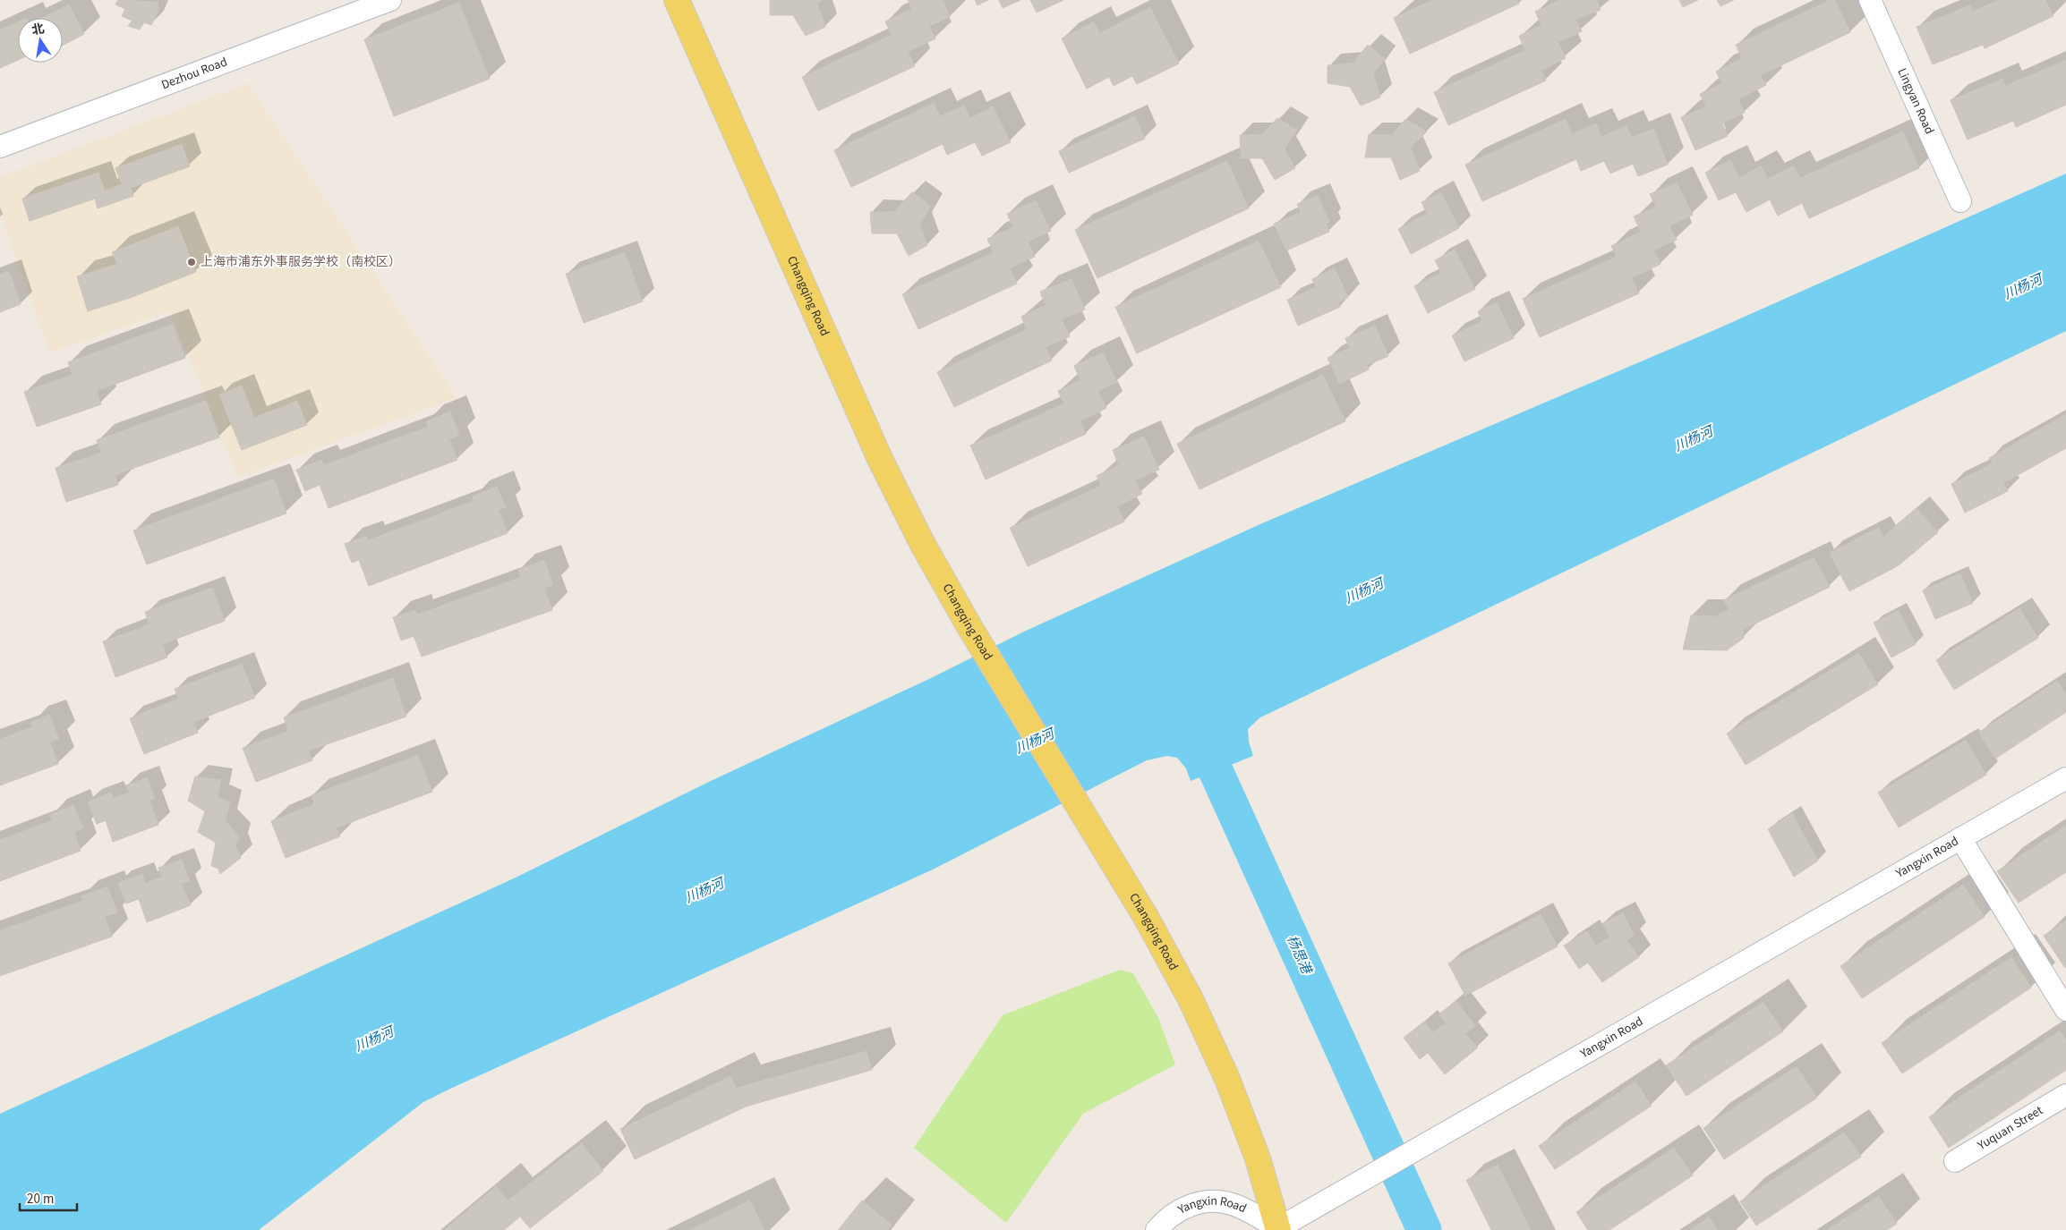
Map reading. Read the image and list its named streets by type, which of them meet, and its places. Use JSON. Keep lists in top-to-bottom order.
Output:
{
  "streets": {
    "main road": ["Changqing Road"],
    "street": [
      "Dezhou Road",
      "Lingyan Road",
      "Yangxin Road",
      "Yuquan Street"
    ]
  },
  "crossings": [
    ["Changqing Road", "Yangxin Road"]
  ],
  "water": ["川杨河", "杨思港"],
  "places": ["上海市浦东外事服务学校（南校区）"],
  "scale_bar": "20 m",
  "north": "top"
}
